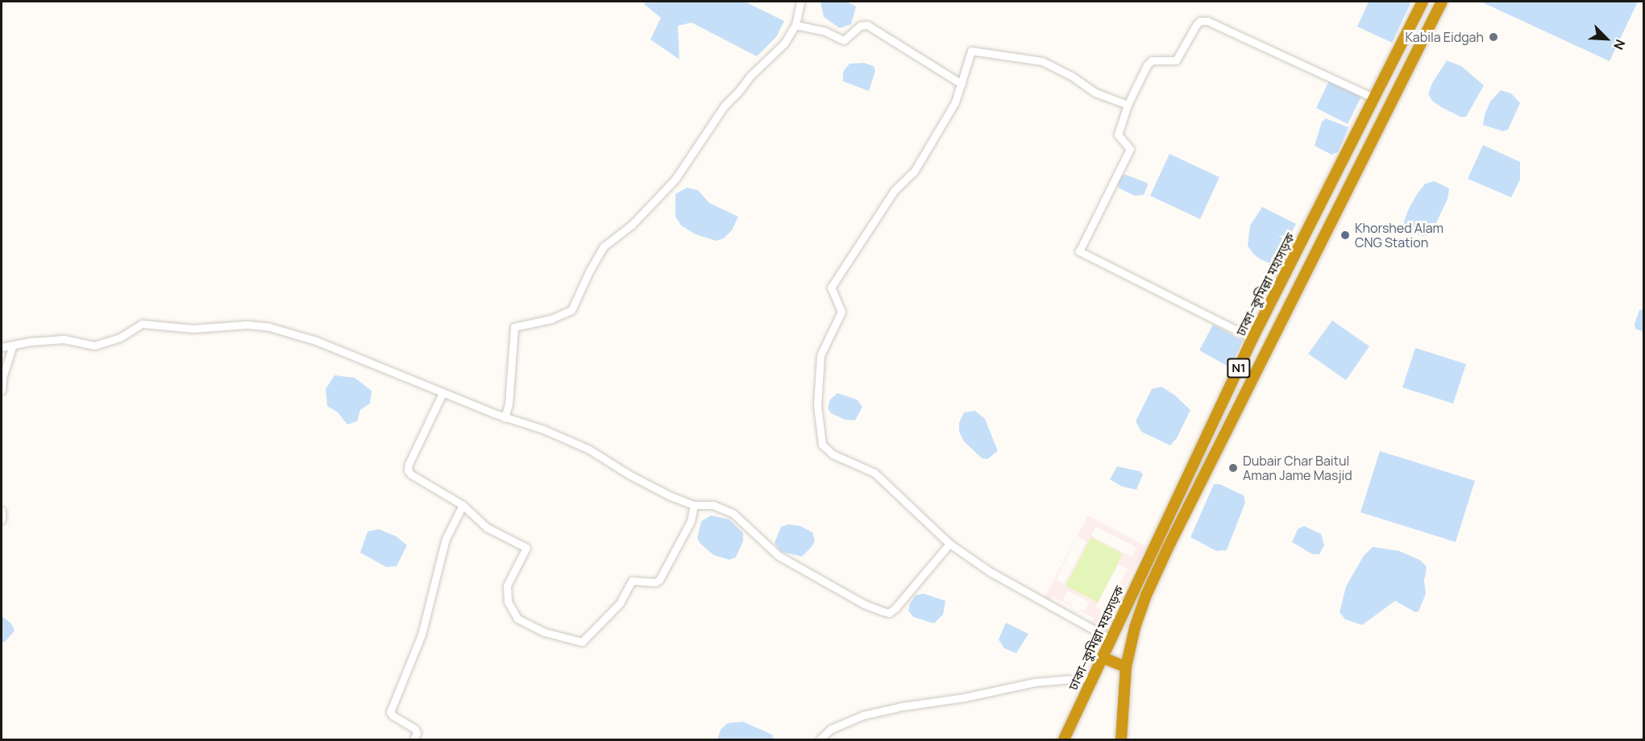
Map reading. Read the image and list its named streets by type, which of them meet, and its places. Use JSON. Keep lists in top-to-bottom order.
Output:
{
  "streets": {
    "highway": ["ঢাকা–কুমিল্লা মহাসড়ক", "N1"]
  },
  "places": ["Kabila Eidgah", "Khorshed Alam CNG Station", "Dubair Char Baitul Aman Jame Masjid"],
  "north": "bottom right"
}
